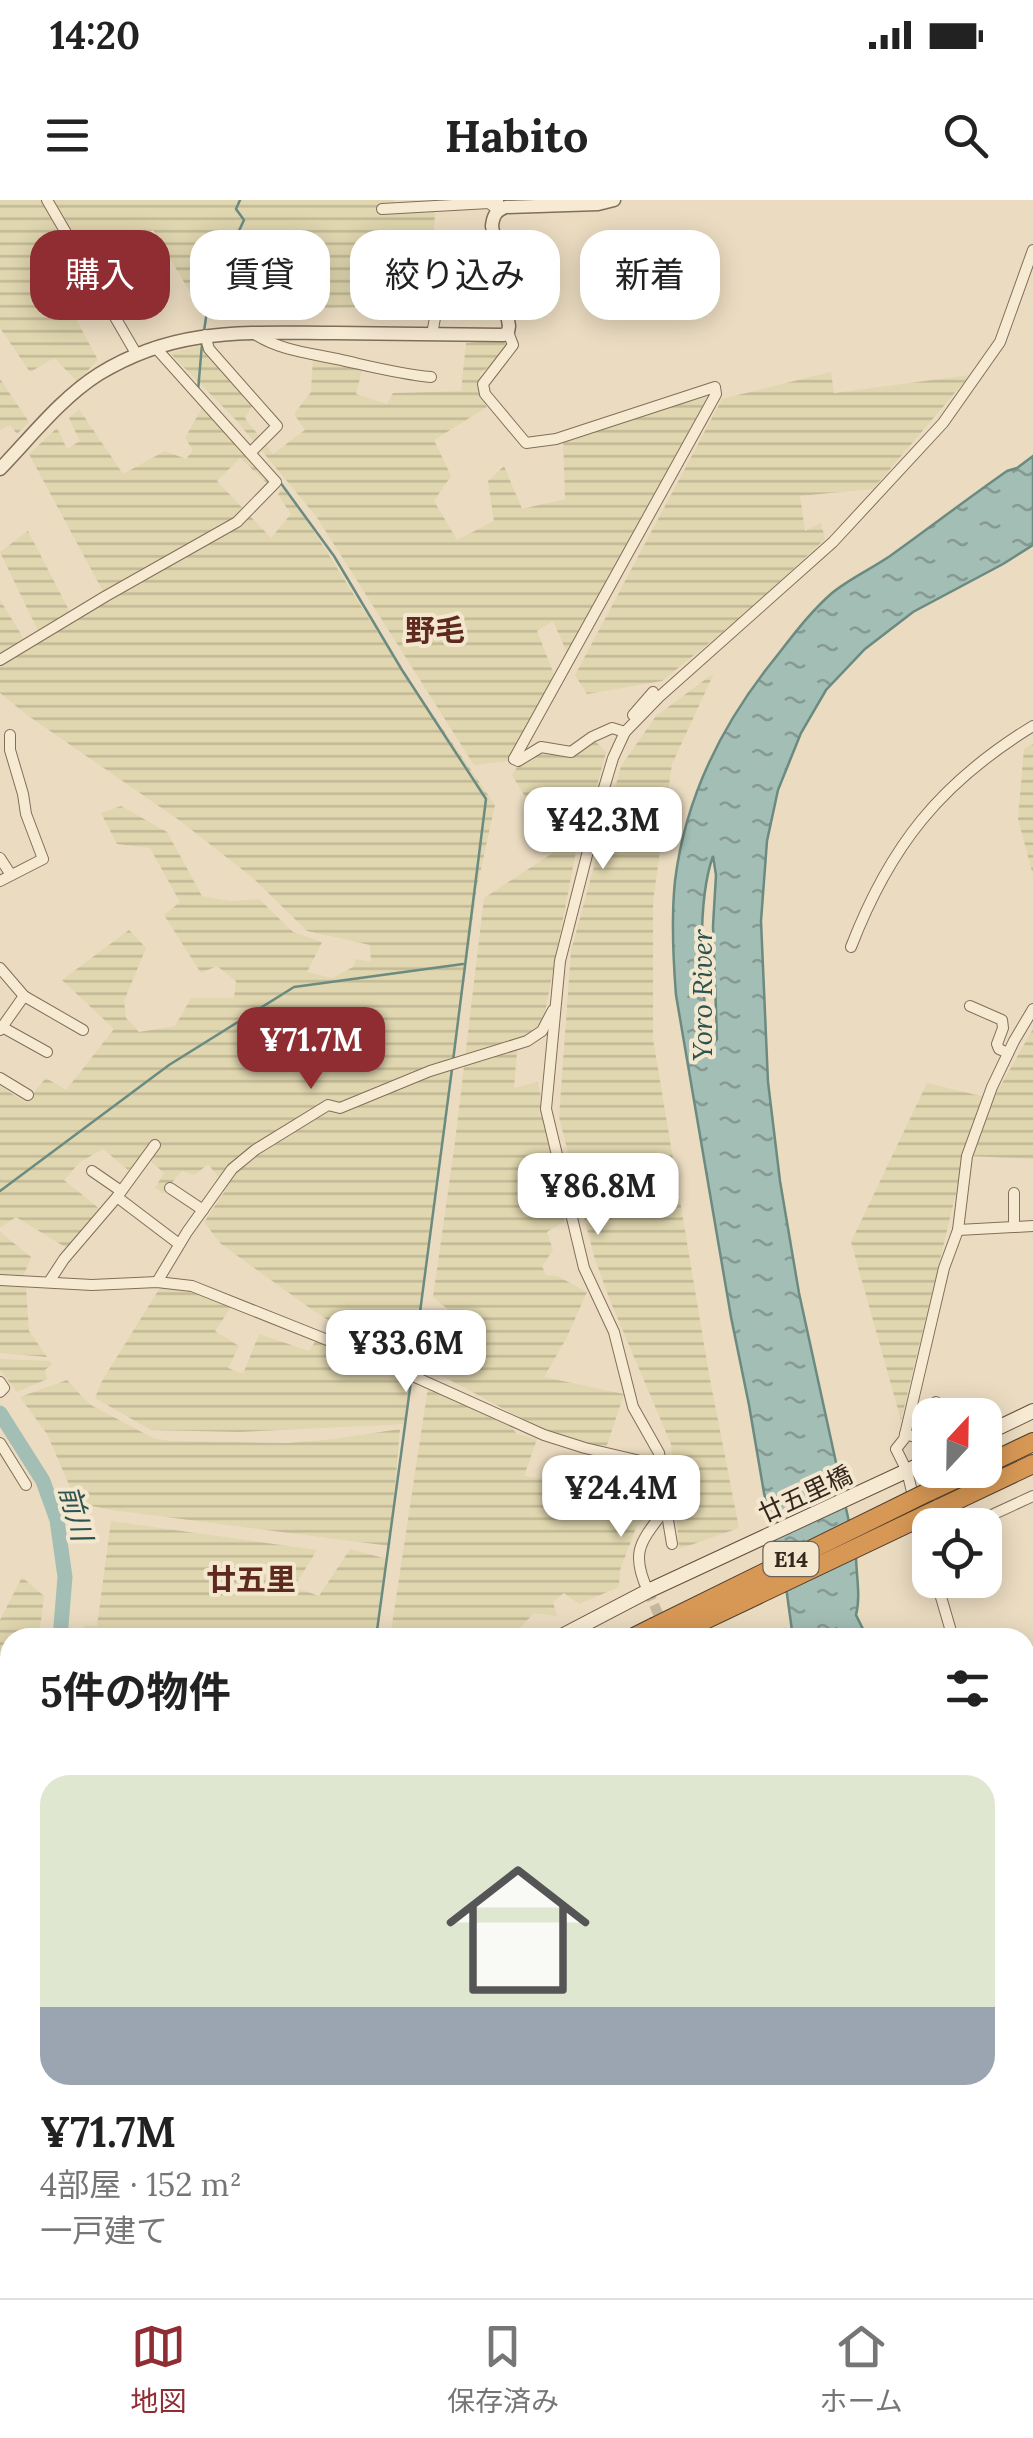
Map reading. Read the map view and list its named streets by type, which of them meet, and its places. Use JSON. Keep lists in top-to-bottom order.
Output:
{
  "streets": {
    "highway": ["E14"],
    "main road": ["廿五里橋"]
  },
  "districts": ["野毛", "廿五里"],
  "water": ["Yoro River", "前川"],
  "north": "top",
  "page": {
    "status": "14:20",
    "header": "Habito",
    "chip": [
      "購入",
      "賃貸",
      "絞り込み",
      "新着"
    ],
    "price": [
      "¥42.3M",
      "¥71.7M",
      "¥86.8M",
      "¥33.6M",
      "¥24.4M"
    ],
    "heading": "5件の物件",
    "list": [
      {
        "name": "¥71.7M",
        "note": "4部屋 · 152 m² · 一戸建て"
      }
    ],
    "tabs": ["地図", "保存済み", "ホーム"]
  }
}
